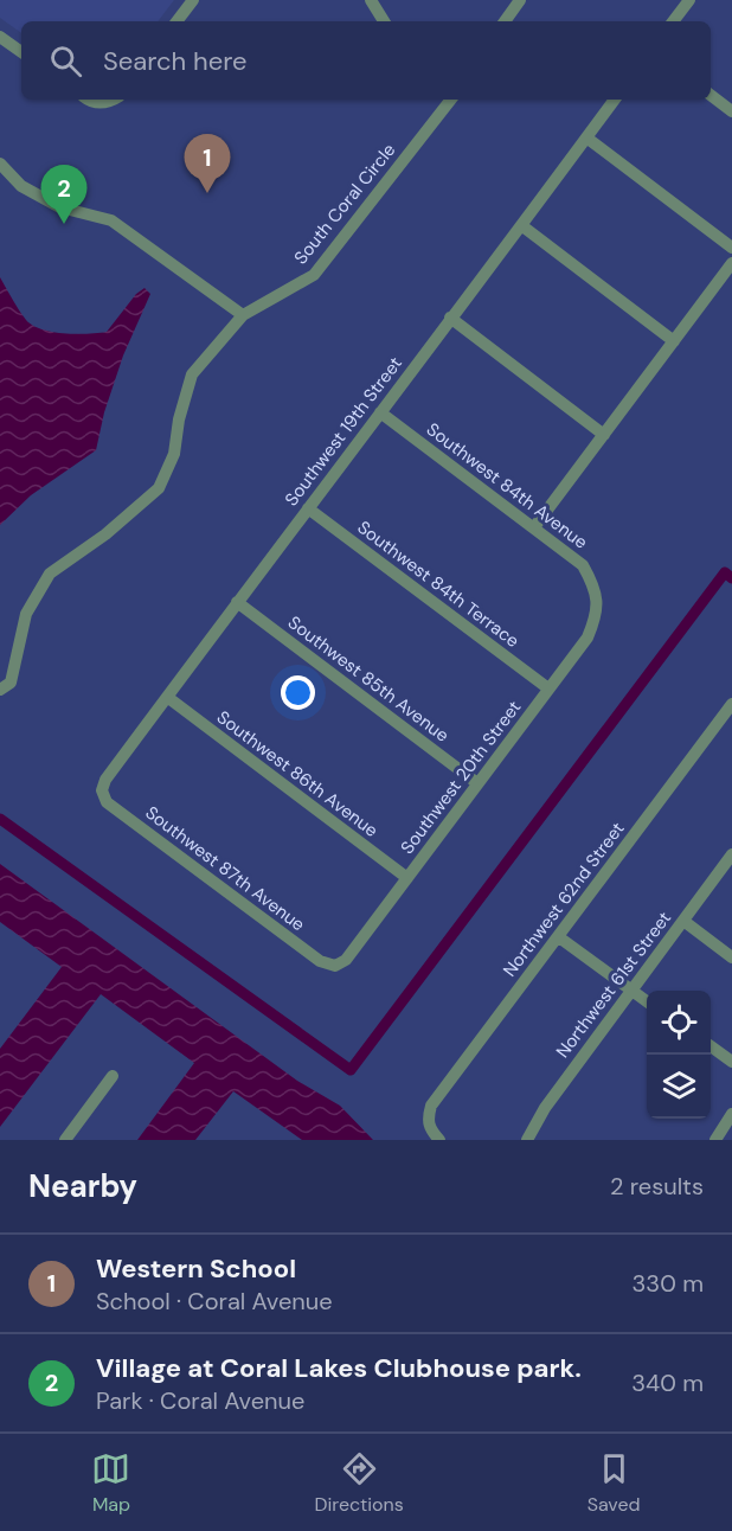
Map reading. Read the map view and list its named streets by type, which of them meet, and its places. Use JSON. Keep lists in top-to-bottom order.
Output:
{
  "streets": {
    "street": [
      "South Coral Circle",
      "Southwest 19th Street",
      "Southwest 84th Avenue",
      "Southwest 84th Terrace",
      "Southwest 85th Avenue",
      "Southwest 86th Avenue",
      "Southwest 20th Street",
      "Southwest 87th Avenue",
      "Northwest 62nd Street",
      "Northwest 61st Street"
    ]
  },
  "crossings": [
    ["Southwest 19th Street", "Southwest 84th Avenue"],
    ["Southwest 19th Street", "Southwest 84th Terrace"],
    ["Southwest 19th Street", "Southwest 85th Avenue"],
    ["Southwest 19th Street", "Southwest 86th Avenue"],
    ["Southwest 19th Street", "Southwest 87th Avenue"],
    ["Southwest 84th Avenue", "Southwest 20th Street"],
    ["Southwest 84th Terrace", "Southwest 20th Street"],
    ["Southwest 85th Avenue", "Southwest 20th Street"],
    ["Southwest 86th Avenue", "Southwest 20th Street"],
    ["Southwest 20th Street", "Southwest 87th Avenue"]
  ],
  "page": {
    "search": "Search here",
    "pins": ["1", "2"],
    "heading": ["Nearby", "2 results"],
    "list": [
      {
        "mark": "1",
        "name": "Western School",
        "note": "School · Coral Avenue",
        "value": "330 m"
      },
      {
        "mark": "2",
        "name": "Village at Coral Lakes Clubhouse park.",
        "note": "Park · Coral Avenue",
        "value": "340 m"
      }
    ],
    "nav": ["Map", "Directions", "Saved"]
  }
}
